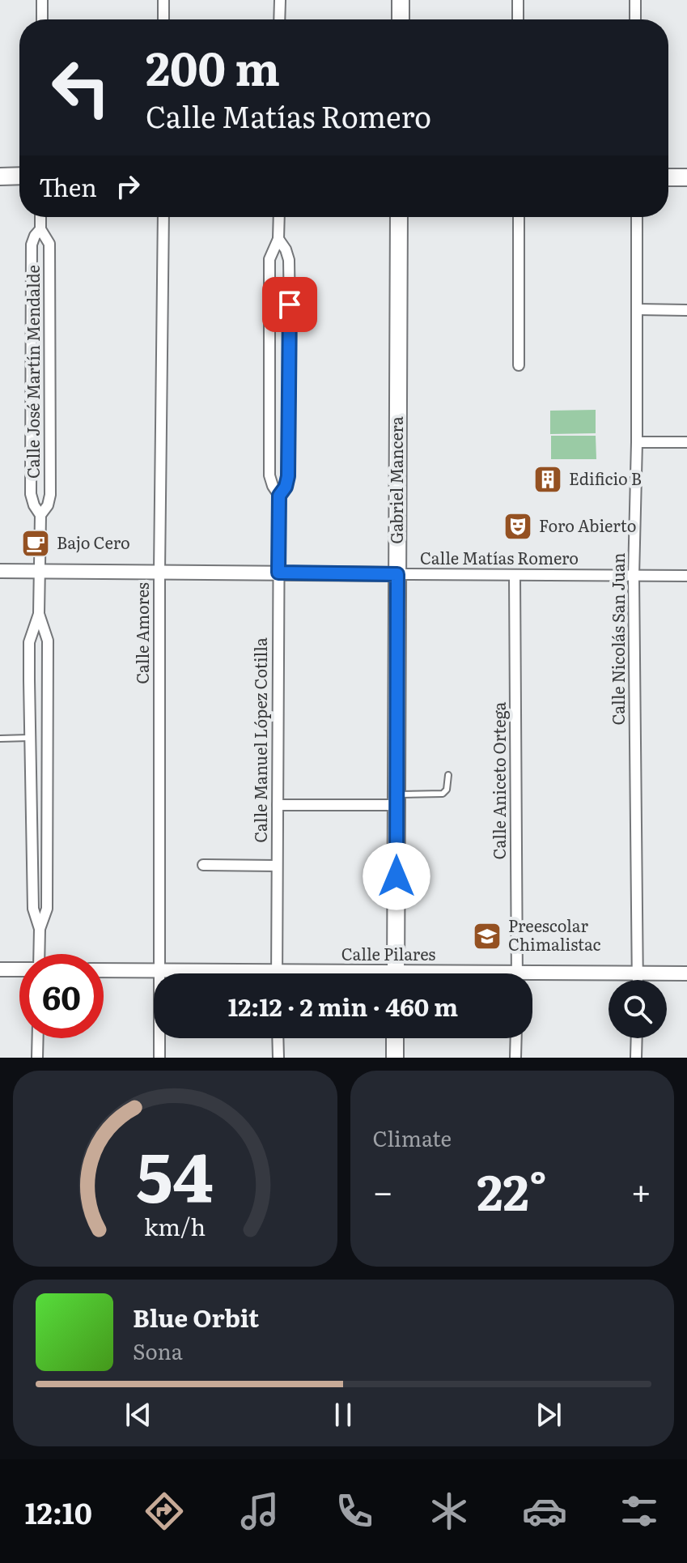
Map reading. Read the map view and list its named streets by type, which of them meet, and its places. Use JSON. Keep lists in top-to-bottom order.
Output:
{
  "streets": {
    "main road": ["Gabriel Mancera"],
    "street": [
      "Calle José Martín Mendalde",
      "Calle Matías Romero",
      "Calle Amores",
      "Calle Nicolás San Juan",
      "Calle Manuel López Cotilla",
      "Calle Aniceto Ortega",
      "Calle Pilares"
    ]
  },
  "crossings": [
    ["Calle José Martín Mendalde", "Calle Matías Romero"],
    ["Gabriel Mancera", "Calle Matías Romero"],
    ["Calle Matías Romero", "Calle Amores"],
    ["Calle Matías Romero", "Calle Nicolás San Juan"],
    ["Calle Matías Romero", "Calle Manuel López Cotilla"],
    ["Calle Matías Romero", "Calle Aniceto Ortega"],
    ["Calle Amores", "Calle Pilares"],
    ["Calle Nicolás San Juan", "Calle Pilares"],
    ["Calle Manuel López Cotilla", "Calle Pilares"]
  ],
  "places": {
    "building": ["Edificio B"],
    "theatre": ["Foro Abierto"],
    "cafe": ["Bajo Cero"],
    "school or university": ["Preescolar Chimalistac"]
  },
  "page": {
    "turn": ["200 m", "Calle Matías Romero"],
    "then": "Then",
    "limit": "60",
    "trip": "12:12 · 2 min · 460 m",
    "tile": "Climate",
    "heat": ["−", "22°", "+"],
    "song": ["Blue Orbit", "Sona"],
    "tabs": "12:10",
    "gauge": ["54", "km/h"]
  }
}
